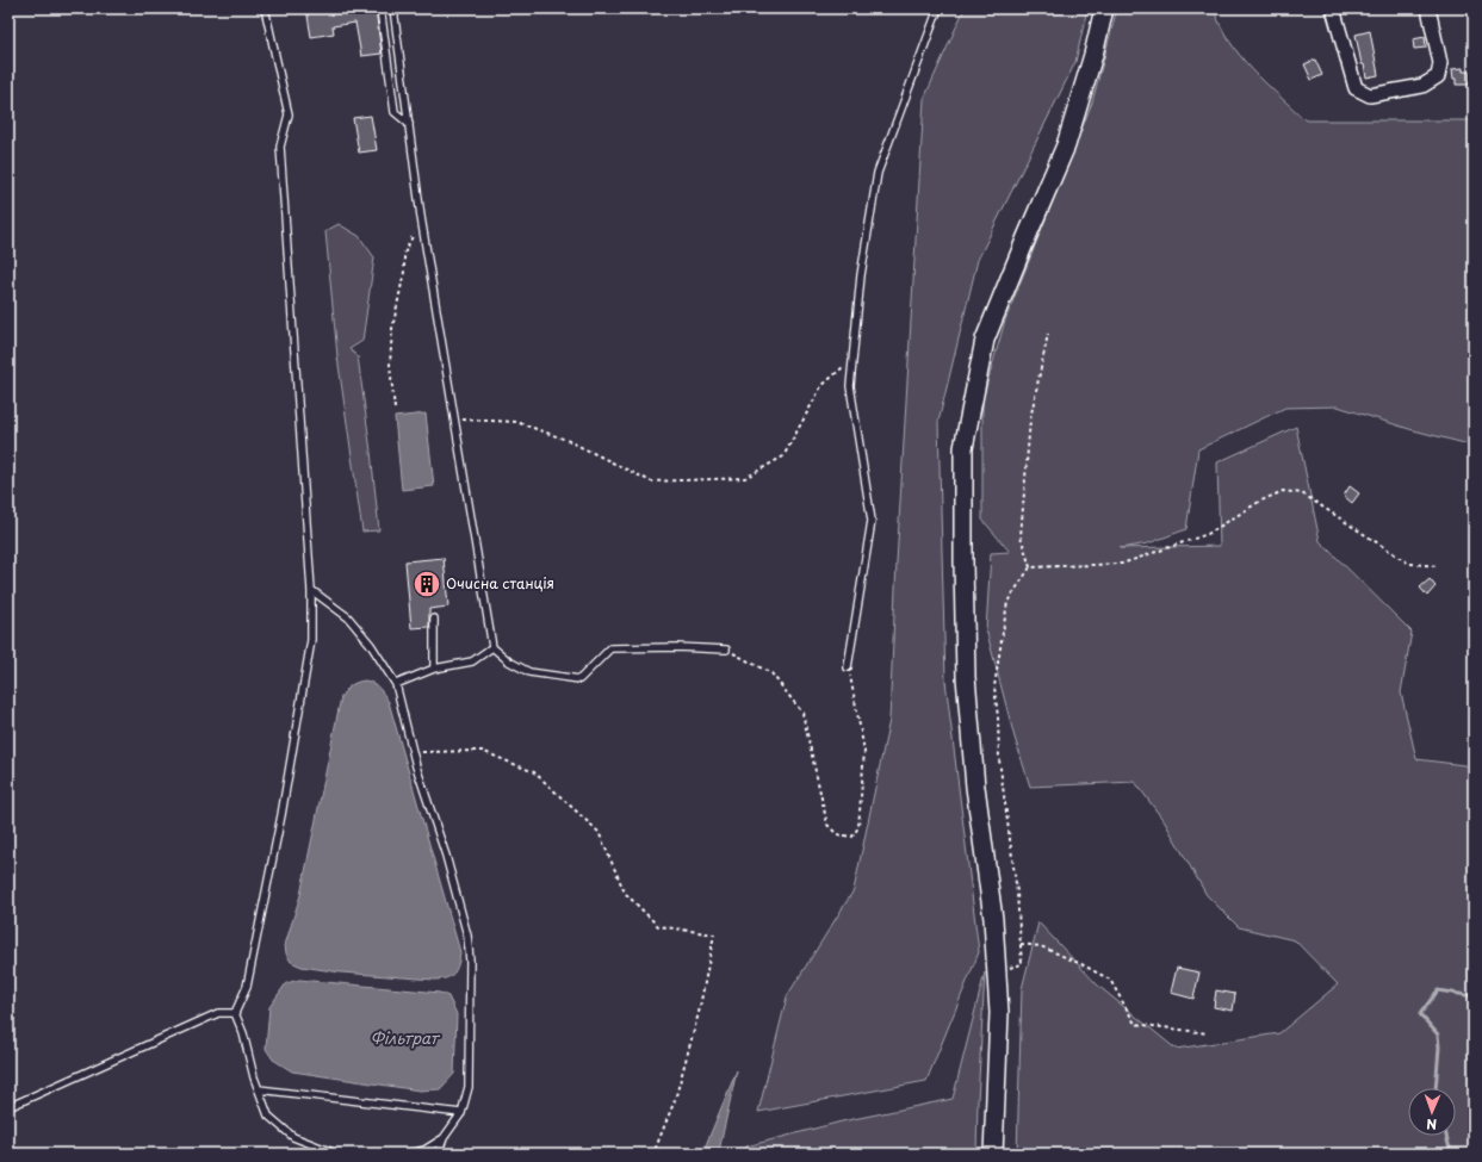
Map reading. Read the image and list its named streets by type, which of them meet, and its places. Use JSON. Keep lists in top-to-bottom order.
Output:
{
  "water": ["Фільтрат"],
  "places": {
    "building": ["Очисна станція"]
  },
  "north": "bottom"
}
